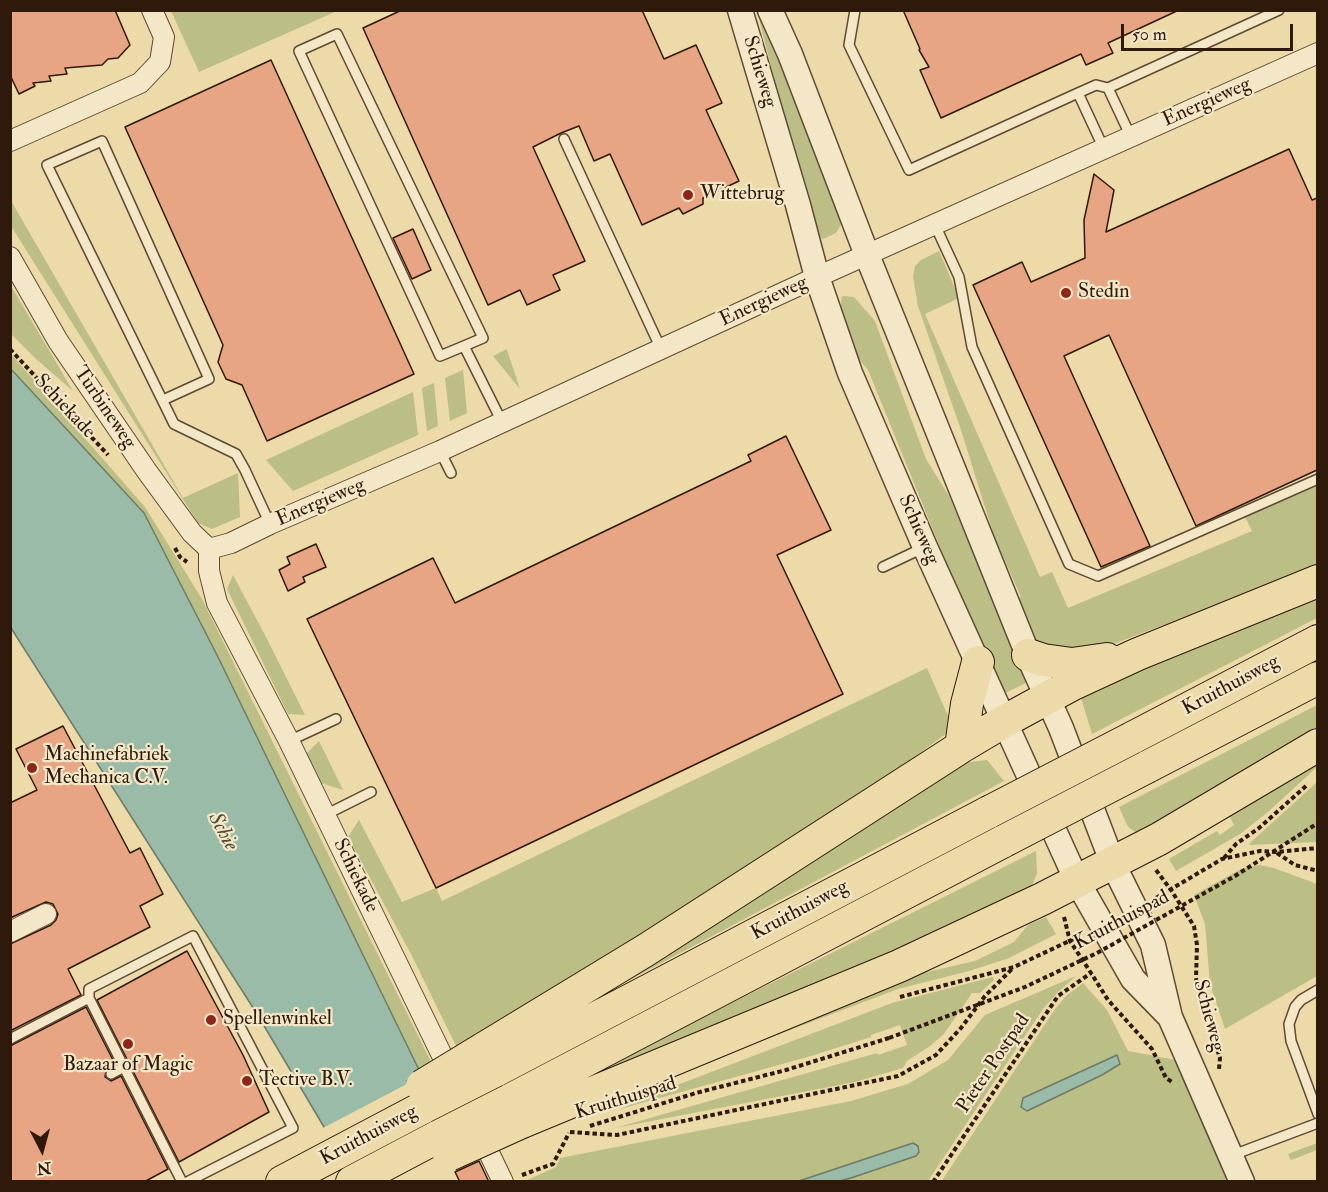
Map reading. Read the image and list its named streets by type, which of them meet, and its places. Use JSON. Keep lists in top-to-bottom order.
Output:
{
  "streets": {
    "highway": ["Kruithuisweg"],
    "street": [
      "Schieweg",
      "Energieweg",
      "Schiekade",
      "Turbineweg"
    ],
    "path": ["Kruithuispad", "Pieter Postpad"]
  },
  "crossings": [
    ["Schieweg", "Energieweg"],
    ["Schieweg", "Kruithuispad"],
    ["Energieweg", "Schiekade"],
    ["Energieweg", "Turbineweg"],
    ["Schiekade", "Turbineweg"],
    ["Kruithuispad", "Pieter Postpad"]
  ],
  "water": ["Schie"],
  "places": [
    "Wittebrug",
    "Stedin",
    "Machinefabriek Mechanica C.V.",
    "Spellenwinkel",
    "Bazaar of Magic",
    "Tective B.V."
  ],
  "scale_bar": "50 m",
  "north": "bottom"
}
